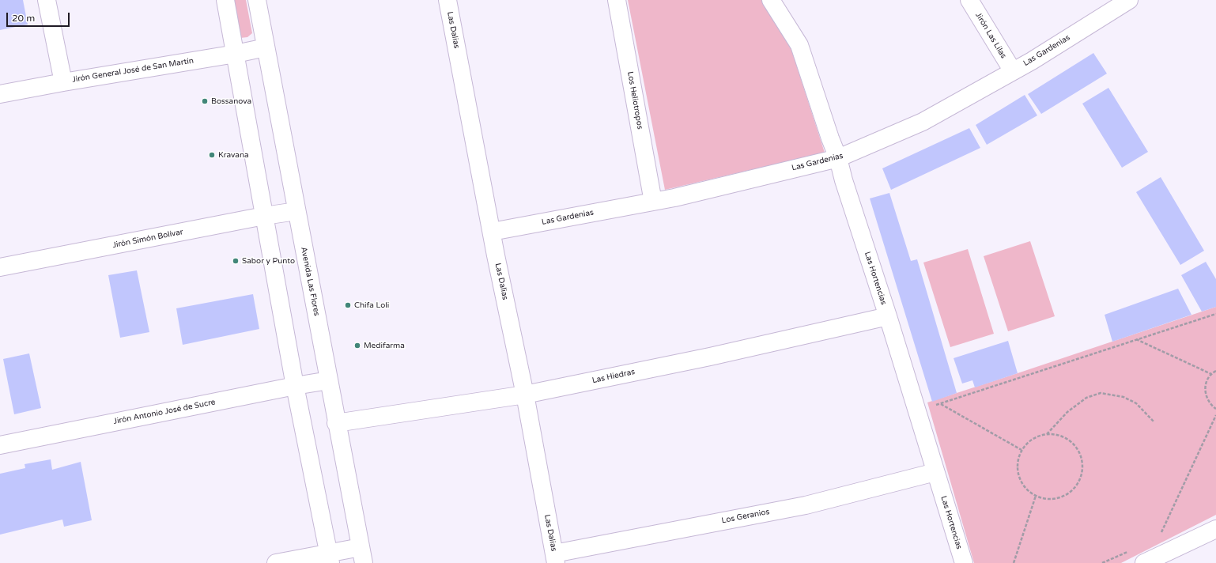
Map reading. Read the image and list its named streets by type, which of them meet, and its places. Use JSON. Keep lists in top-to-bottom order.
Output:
{
  "streets": {
    "street": [
      "Las Dalias",
      "Jirón Las Lilas",
      "Las Gardenias",
      "Jirón General José de San Martín",
      "Los Heliotropos",
      "Jirón Simón Bolívar",
      "Las Hortencias",
      "Avenida Las Flores",
      "Las Hiedras",
      "Jirón Antonio José de Sucre",
      "Los Geranios"
    ]
  },
  "crossings": [
    ["Las Dalias", "Las Gardenias"],
    ["Las Dalias", "Las Hiedras"],
    ["Las Dalias", "Los Geranios"],
    ["Jirón Las Lilas", "Las Gardenias"],
    ["Las Gardenias", "Los Heliotropos"],
    ["Las Gardenias", "Las Hortencias"],
    ["Jirón General José de San Martín", "Avenida Las Flores"],
    ["Jirón Simón Bolívar", "Avenida Las Flores"],
    ["Las Hortencias", "Las Hiedras"],
    ["Las Hortencias", "Los Geranios"],
    ["Avenida Las Flores", "Las Hiedras"],
    ["Avenida Las Flores", "Jirón Antonio José de Sucre"]
  ],
  "places": [
    "Bossanova",
    "Kravana",
    "Sabor y Punto",
    "Chifa Loli",
    "Medifarma"
  ],
  "scale_bar": "20 m"
}
